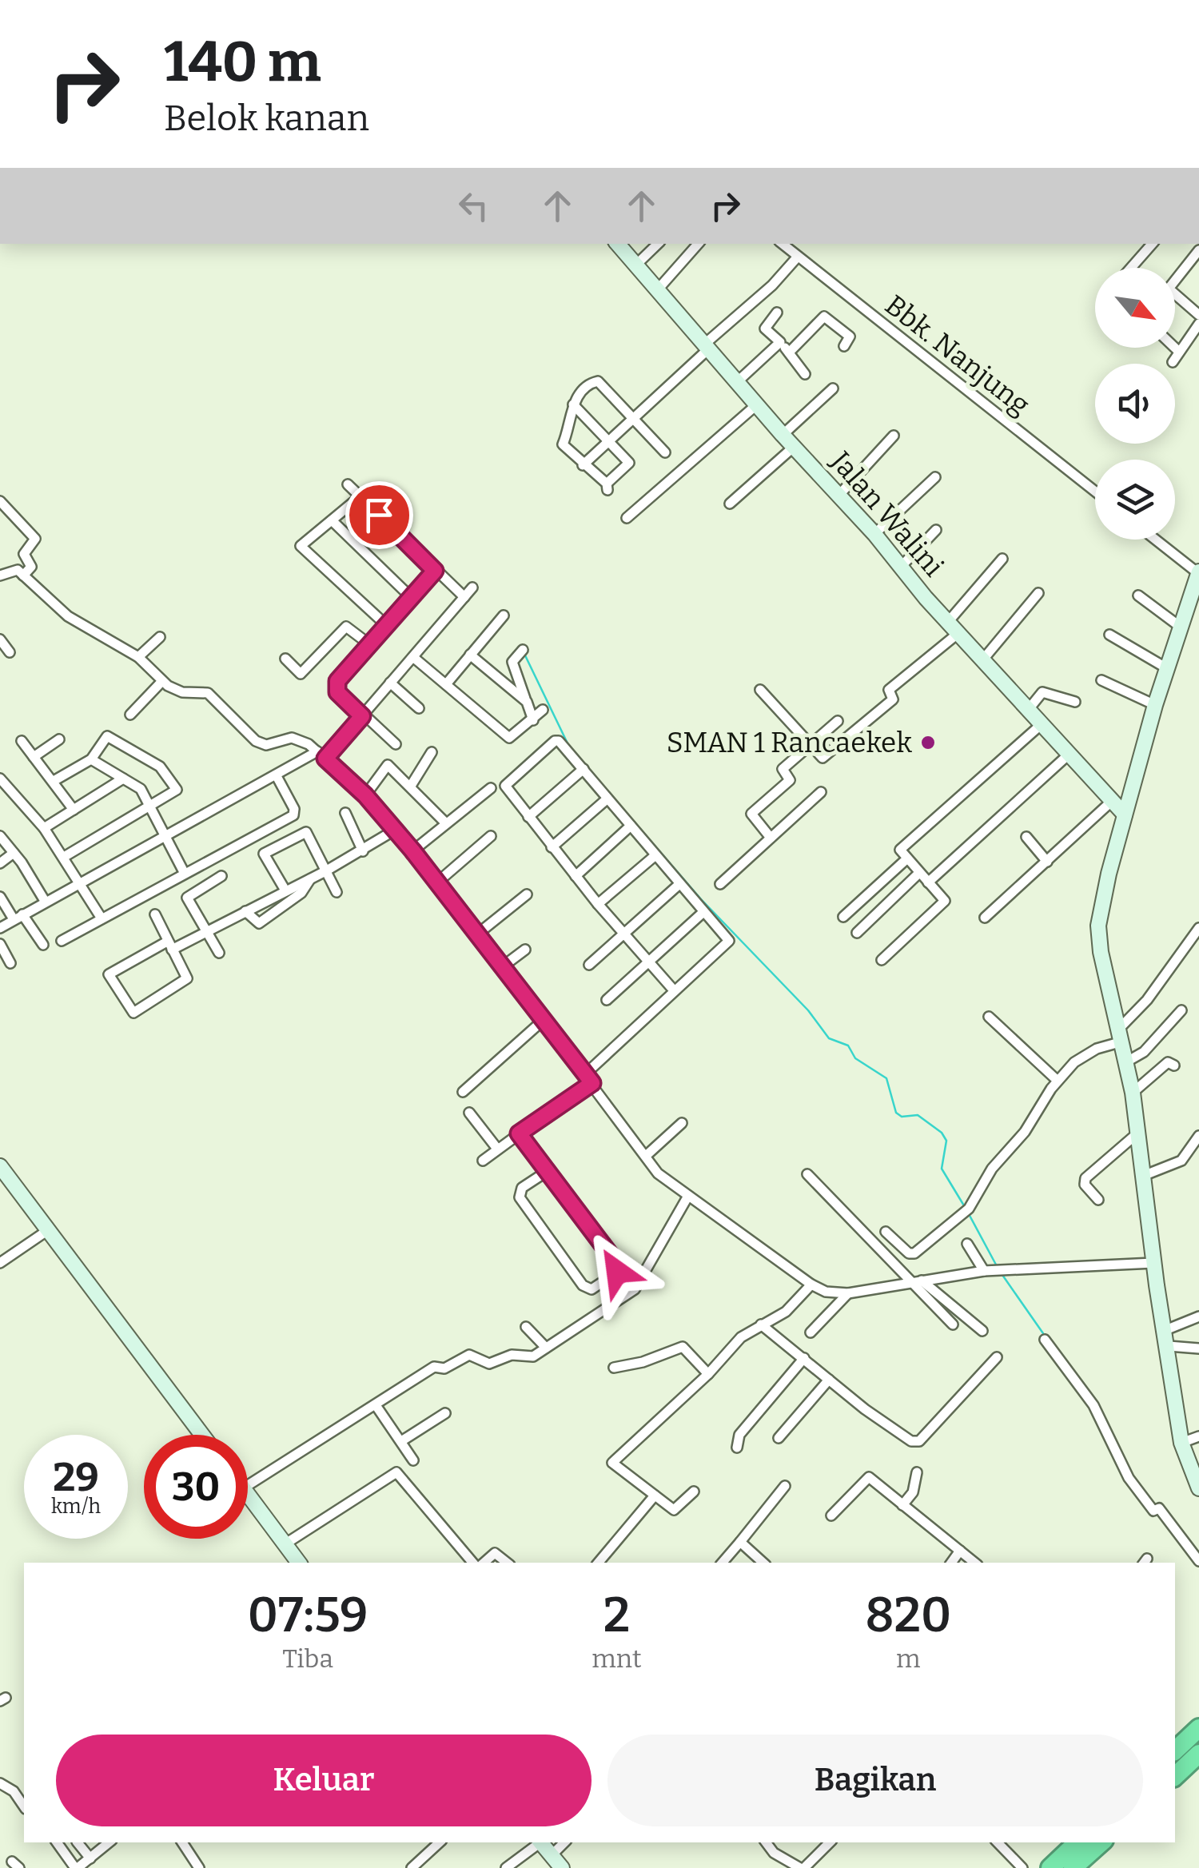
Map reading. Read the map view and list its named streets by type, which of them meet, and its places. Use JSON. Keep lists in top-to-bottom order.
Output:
{
  "streets": {
    "street": ["Bbk. Nanjung", "Jalan Walini"]
  },
  "places": ["SMAN 1 Rancaekek"],
  "north": "bottom right",
  "page": {
    "turn": ["140 m", "Belok kanan"],
    "speed": "29 km/h",
    "limit": "30",
    "eta": [
      "07:59",
      "Tiba",
      "2",
      "mnt",
      "820",
      "m"
    ],
    "buttons": ["Keluar", "Bagikan"]
  }
}
